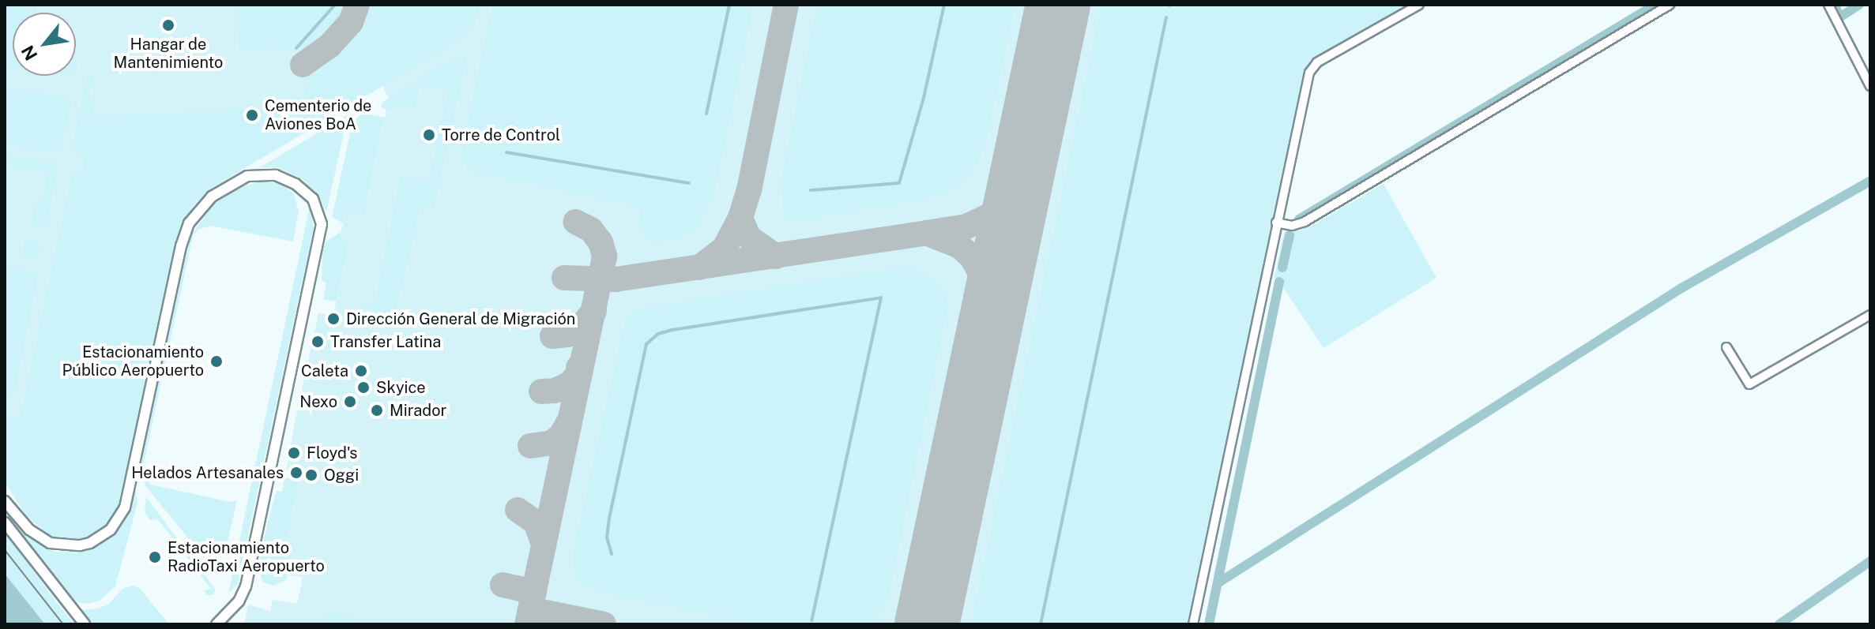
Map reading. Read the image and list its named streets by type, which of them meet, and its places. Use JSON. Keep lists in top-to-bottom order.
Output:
{
  "places": [
    "Hangar de Mantenimiento",
    "Cementerio de Aviones BoA",
    "Torre de Control",
    "Dirección General de Migración",
    "Transfer Latina",
    "Estacionamiento Público Aeropuerto",
    "Caleta",
    "Skyice",
    "Nexo",
    "Mirador",
    "Floyd's",
    "Helados Artesanales",
    "Oggi",
    "Estacionamiento RadioTaxi Aeropuerto"
  ],
  "north": "bottom left"
}
